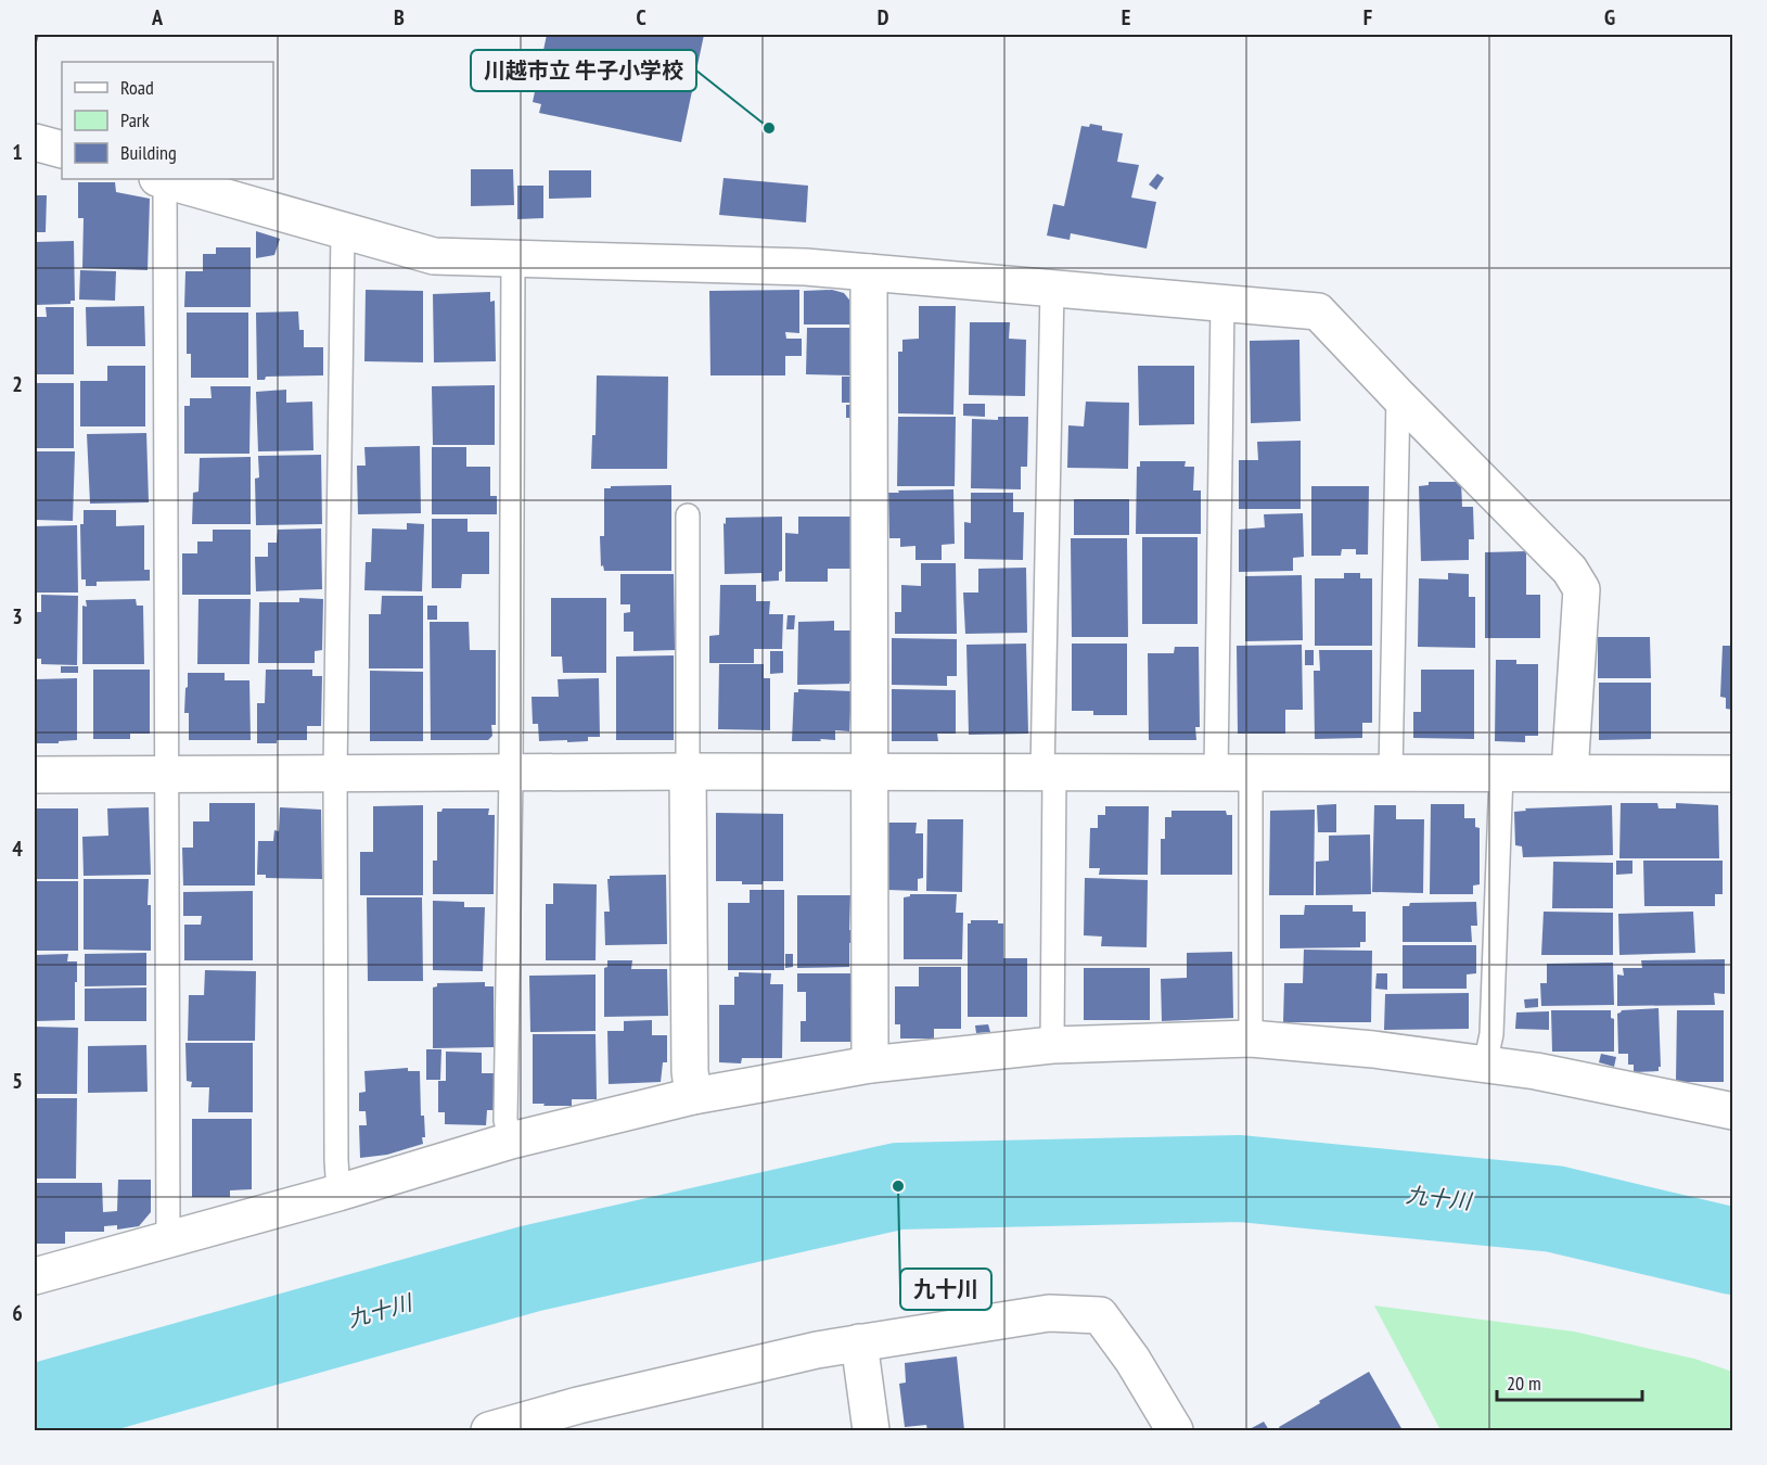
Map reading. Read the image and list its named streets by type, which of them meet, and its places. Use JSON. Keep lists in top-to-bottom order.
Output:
{
  "water": ["九十川"],
  "places": ["川越市立 牛子小学校", "九十川"],
  "legend": ["Road", "Park", "Building"],
  "scale_bar": "20 m",
  "grid": {
    "columns": [
      "A",
      "B",
      "C",
      "D",
      "E",
      "F",
      "G"
    ],
    "rows": [
      "1",
      "2",
      "3",
      "4",
      "5",
      "6"
    ]
  }
}
